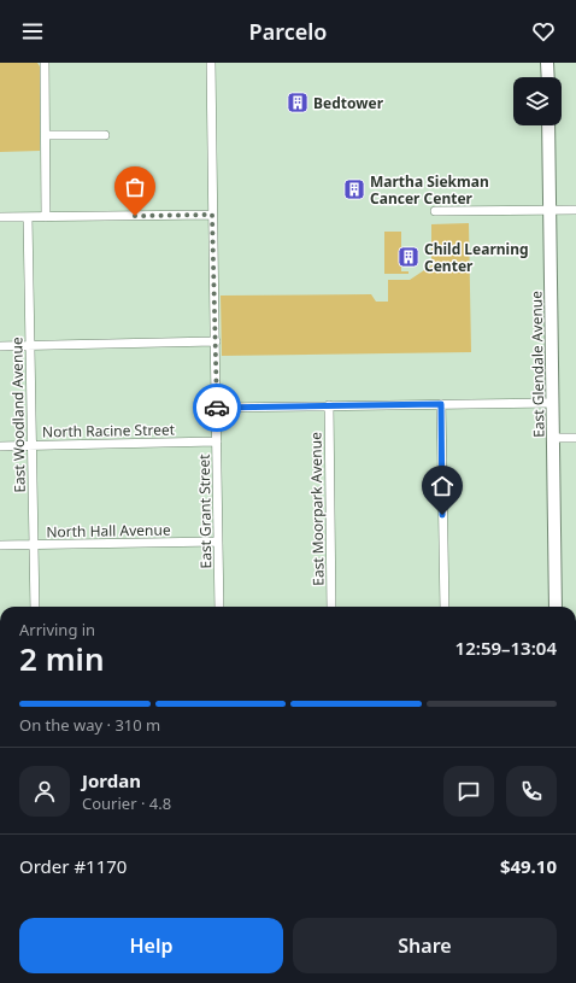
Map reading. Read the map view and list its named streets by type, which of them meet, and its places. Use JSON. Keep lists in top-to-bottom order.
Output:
{
  "streets": {
    "street": [
      "East Glendale Avenue",
      "East Woodland Avenue",
      "North Racine Street",
      "East Moorpark Avenue",
      "East Grant Street",
      "North Hall Avenue"
    ]
  },
  "crossings": [
    ["East Woodland Avenue", "North Racine Street"],
    ["East Woodland Avenue", "North Hall Avenue"],
    ["North Racine Street", "East Grant Street"],
    ["East Grant Street", "North Hall Avenue"]
  ],
  "places": {
    "building": ["Bedtower", "Martha Siekman Cancer Center", "Child Learning Center"]
  },
  "page": {
    "header": "Parcelo",
    "heading": ["2 min", "Arriving in", "12:59–13:04"],
    "panel": [
      "Jordan",
      "Courier · 4.8",
      "Order #1170",
      "$49.10"
    ],
    "bar": "On the way · 310 m",
    "buttons": ["Help", "Share"]
  }
}
